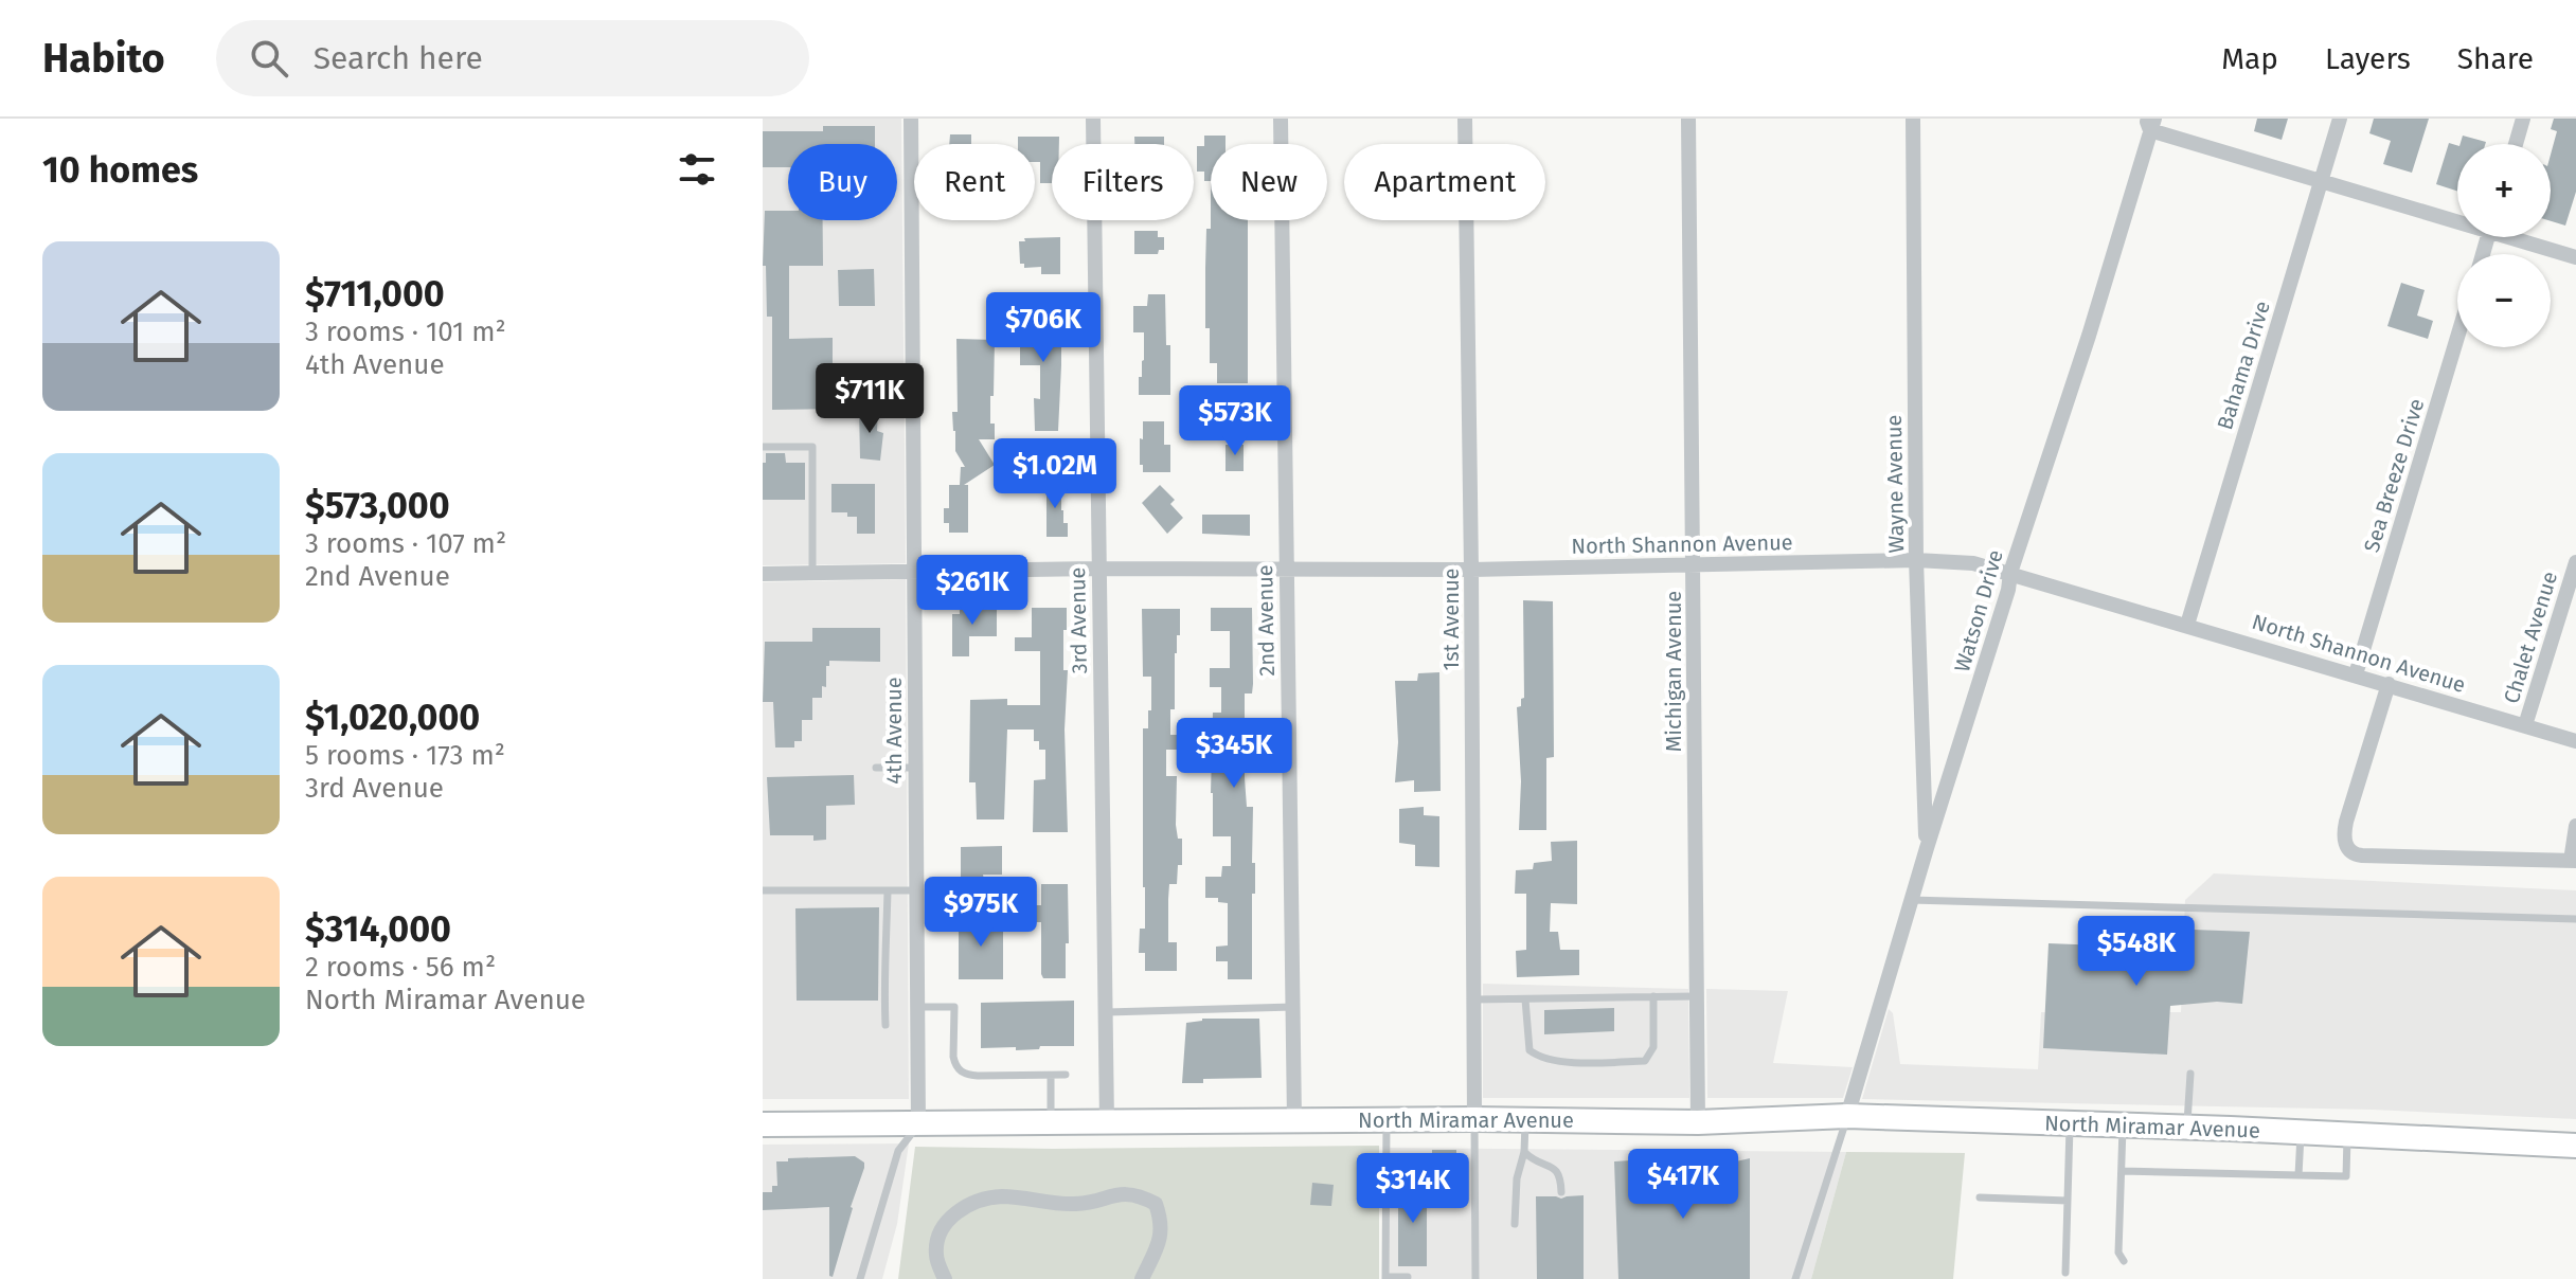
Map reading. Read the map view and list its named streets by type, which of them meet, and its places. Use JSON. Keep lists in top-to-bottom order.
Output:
{
  "streets": {
    "main road": ["North Miramar Avenue"],
    "street": [
      "Bahama Drive",
      "Sea Breeze Drive",
      "Wayne Avenue",
      "North Shannon Avenue",
      "Watson Drive",
      "1st Avenue",
      "3rd Avenue",
      "2nd Avenue",
      "Chalet Avenue",
      "Michigan Avenue",
      "4th Avenue"
    ]
  },
  "crossings": [
    ["Bahama Drive", "North Shannon Avenue"],
    ["Sea Breeze Drive", "North Shannon Avenue"],
    ["Wayne Avenue", "North Shannon Avenue"],
    ["Wayne Avenue", "Watson Drive"],
    ["North Shannon Avenue", "Watson Drive"],
    ["North Shannon Avenue", "1st Avenue"],
    ["North Shannon Avenue", "3rd Avenue"],
    ["North Shannon Avenue", "2nd Avenue"],
    ["North Shannon Avenue", "Chalet Avenue"],
    ["North Shannon Avenue", "Michigan Avenue"],
    ["North Shannon Avenue", "4th Avenue"],
    ["Watson Drive", "North Miramar Avenue"],
    ["1st Avenue", "North Miramar Avenue"],
    ["3rd Avenue", "North Miramar Avenue"],
    ["2nd Avenue", "North Miramar Avenue"],
    ["Michigan Avenue", "North Miramar Avenue"],
    ["4th Avenue", "North Miramar Avenue"]
  ],
  "page": {
    "header": "Habito",
    "search": "Search here",
    "nav": ["Map", "Layers", "Share"],
    "heading": "10 homes",
    "map_buttons": ["+", "−"],
    "chip": [
      "Buy",
      "Rent",
      "Filters",
      "New",
      "Apartment"
    ],
    "list": [
      {
        "name": "$711,000",
        "note": "3 rooms · 101 m² · 4th Avenue"
      },
      {
        "name": "$573,000",
        "note": "3 rooms · 107 m² · 2nd Avenue"
      },
      {
        "name": "$1,020,000",
        "note": "5 rooms · 173 m² · 3rd Avenue"
      },
      {
        "name": "$314,000",
        "note": "2 rooms · 56 m² · North Miramar Avenue"
      }
    ],
    "price": [
      "$706K",
      "$711K",
      "$573K",
      "$1.02M",
      "$261K",
      "$345K",
      "$975K",
      "$548K",
      "$417K",
      "$314K"
    ]
  }
}
